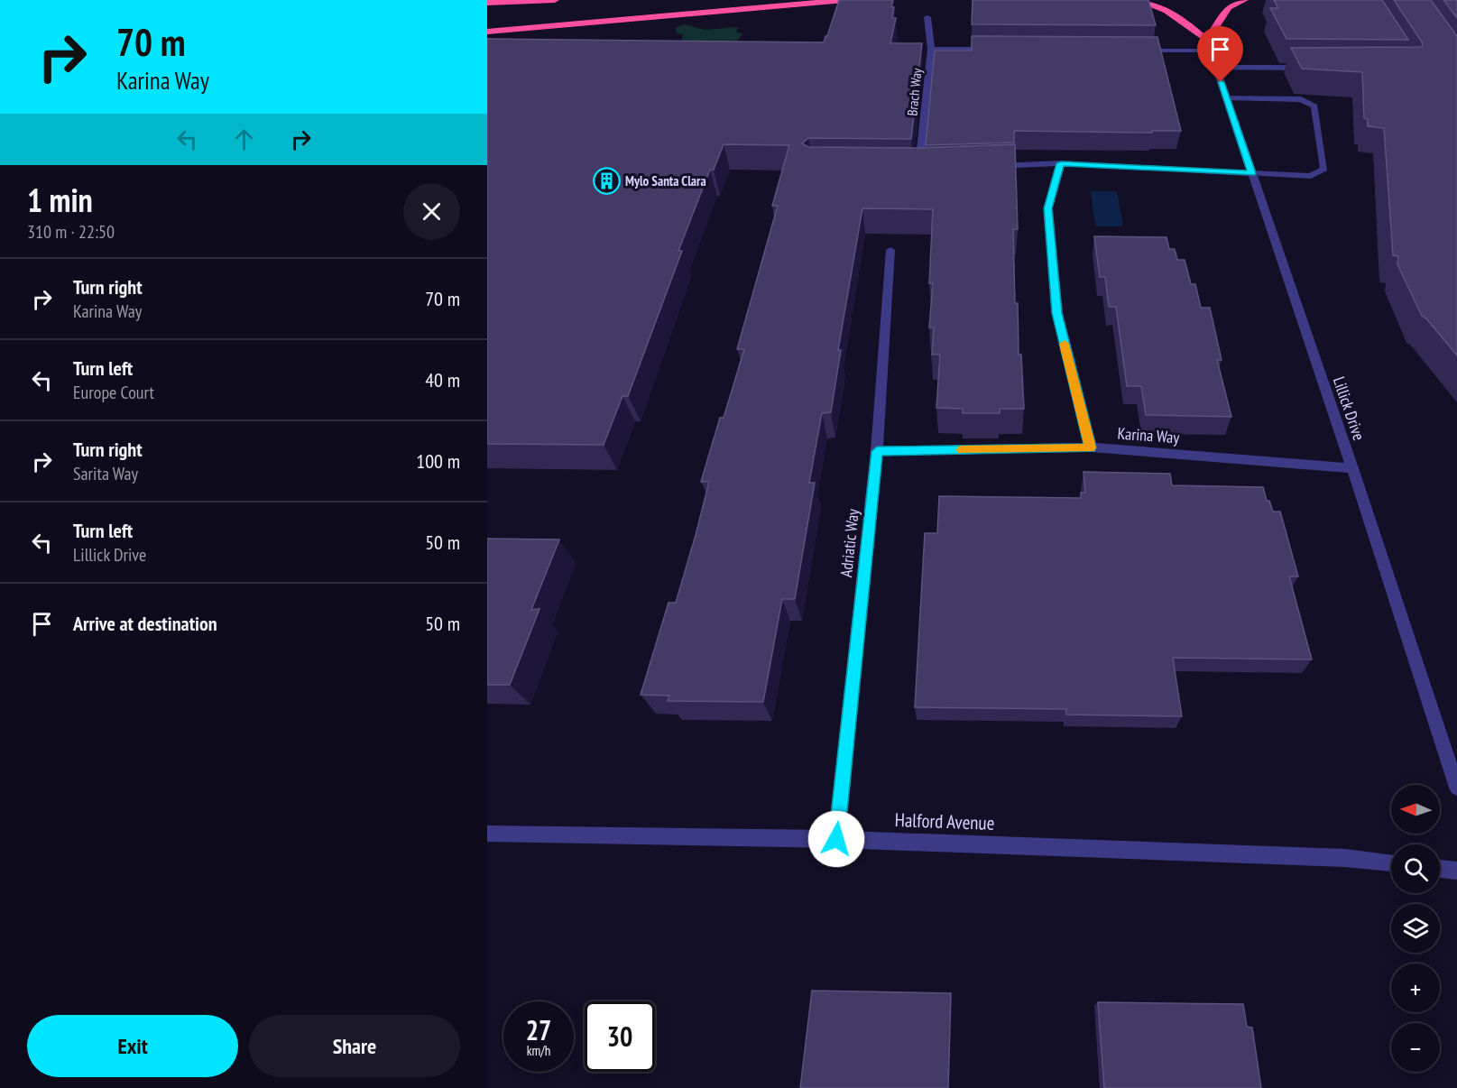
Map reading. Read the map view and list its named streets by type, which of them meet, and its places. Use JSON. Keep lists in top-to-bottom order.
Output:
{
  "streets": {
    "street": [
      "Brach Way",
      "Lillick Drive",
      "Karina Way",
      "Adriatic Way",
      "Halford Avenue"
    ]
  },
  "crossings": [
    ["Lillick Drive", "Karina Way"],
    ["Karina Way", "Adriatic Way"],
    ["Adriatic Way", "Halford Avenue"]
  ],
  "places": {
    "building": ["Mylo Santa Clara"]
  },
  "north": "left",
  "page": {
    "turn": ["70 m", "Karina Way"],
    "heading": ["1 min", "310 m · 22:50"],
    "list": [
      {
        "name": "Turn right",
        "note": "Karina Way",
        "value": "70 m"
      },
      {
        "name": "Turn left",
        "note": "Europe Court",
        "value": "40 m"
      },
      {
        "name": "Turn right",
        "note": "Sarita Way",
        "value": "100 m"
      },
      {
        "name": "Turn left",
        "note": "Lillick Drive",
        "value": "50 m"
      },
      {
        "name": "Arrive at destination",
        "value": "50 m"
      }
    ],
    "map_buttons": ["+", "−"],
    "speed": "27 km/h",
    "limit": "30",
    "buttons": ["Exit", "Share"]
  }
}
